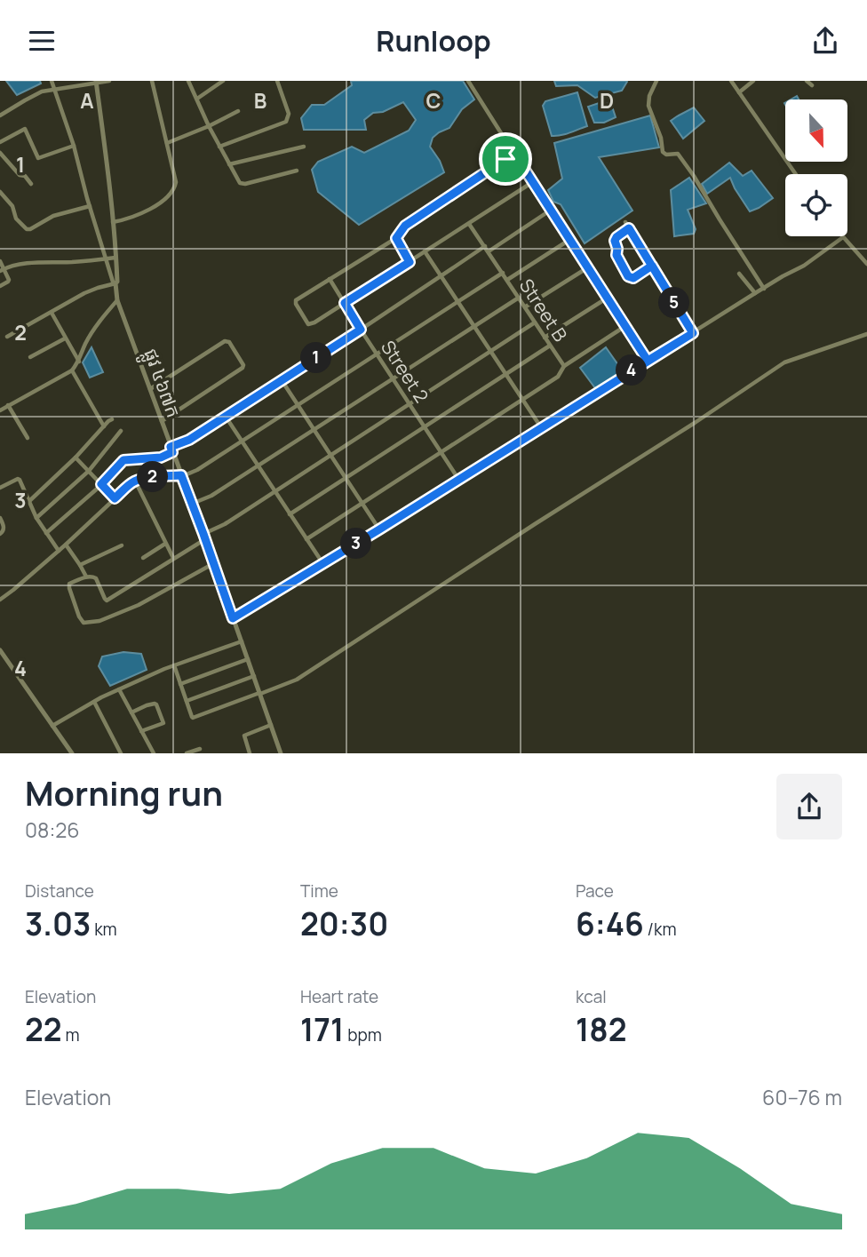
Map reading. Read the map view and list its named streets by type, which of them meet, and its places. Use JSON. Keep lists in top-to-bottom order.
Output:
{
  "streets": {
    "street": ["Street B", "Street 2", "ផ្លូវ ៤៦៧ក"]
  },
  "crossings": [
    ["Street B", "Street 2"]
  ],
  "north": "bottom",
  "page": {
    "header": "Runloop",
    "pins": [
      "5",
      "1",
      "4",
      "2",
      "3"
    ],
    "heading": ["Morning run", "08:26"],
    "stats": [
      ["Distance", "3.03 km"],
      ["Time", "20:30"],
      ["Pace", "6:46 /km"],
      ["Elevation", "22 m"],
      ["Heart rate", "171 bpm"],
      ["kcal", "182"]
    ],
    "chart": ["Elevation", "60–76 m"]
  },
  "grid": {
    "columns": [
      "A",
      "B",
      "C",
      "D"
    ],
    "rows": [
      "1",
      "2",
      "3",
      "4"
    ]
  }
}
